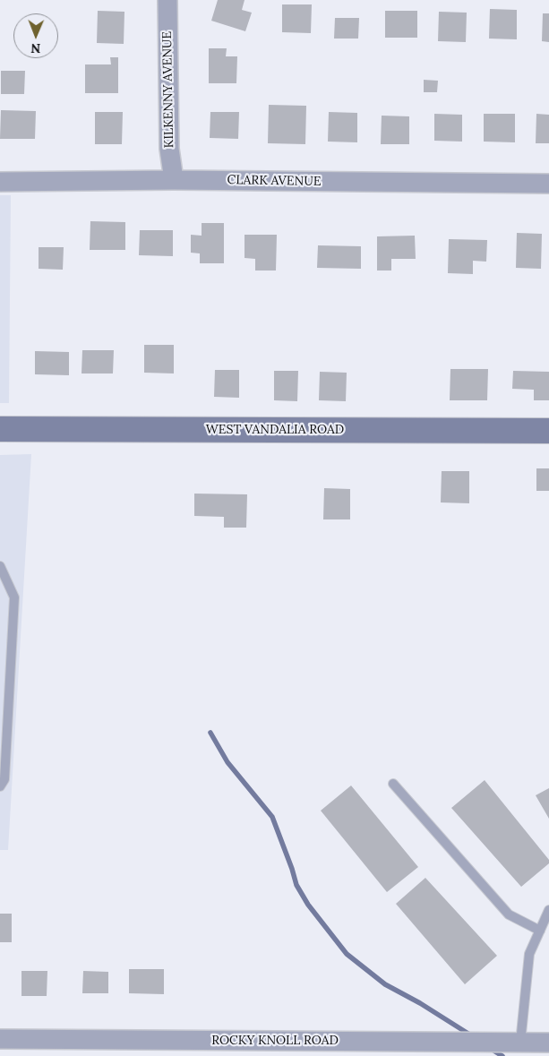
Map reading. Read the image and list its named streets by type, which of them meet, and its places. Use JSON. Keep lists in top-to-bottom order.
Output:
{
  "streets": {
    "main road": ["WEST VANDALIA ROAD"],
    "street": ["KILKENNY AVENUE", "CLARK AVENUE", "ROCKY KNOLL ROAD"]
  },
  "crossings": [
    ["KILKENNY AVENUE", "CLARK AVENUE"]
  ],
  "north": "bottom"
}
